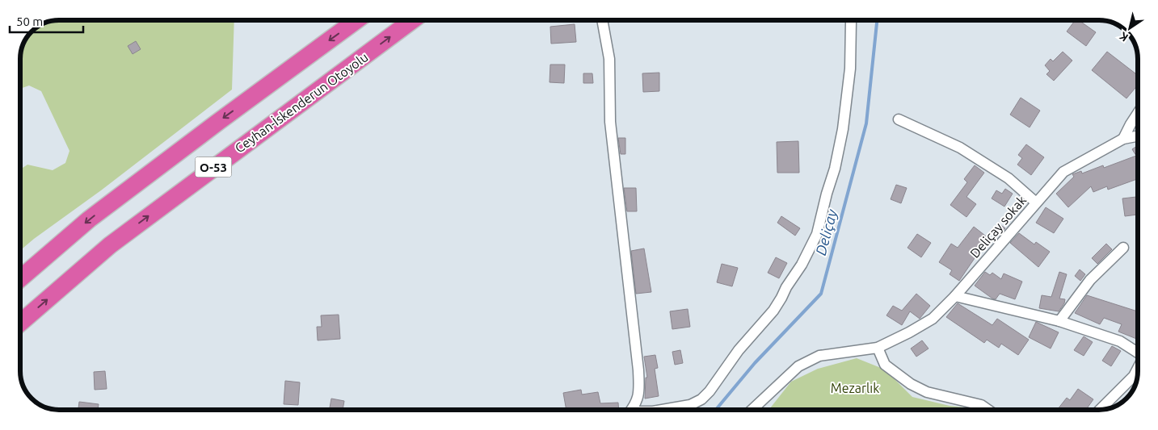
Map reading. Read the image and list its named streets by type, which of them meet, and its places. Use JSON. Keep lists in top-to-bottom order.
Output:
{
  "streets": {
    "highway": ["Ceyhan-İskenderun Otoyolu", "O-53"],
    "street": ["Deliçay sokak"]
  },
  "water": ["Deliçay"],
  "parks": ["Mezarlık"],
  "scale_bar": "50 m",
  "north": "bottom left"
}
